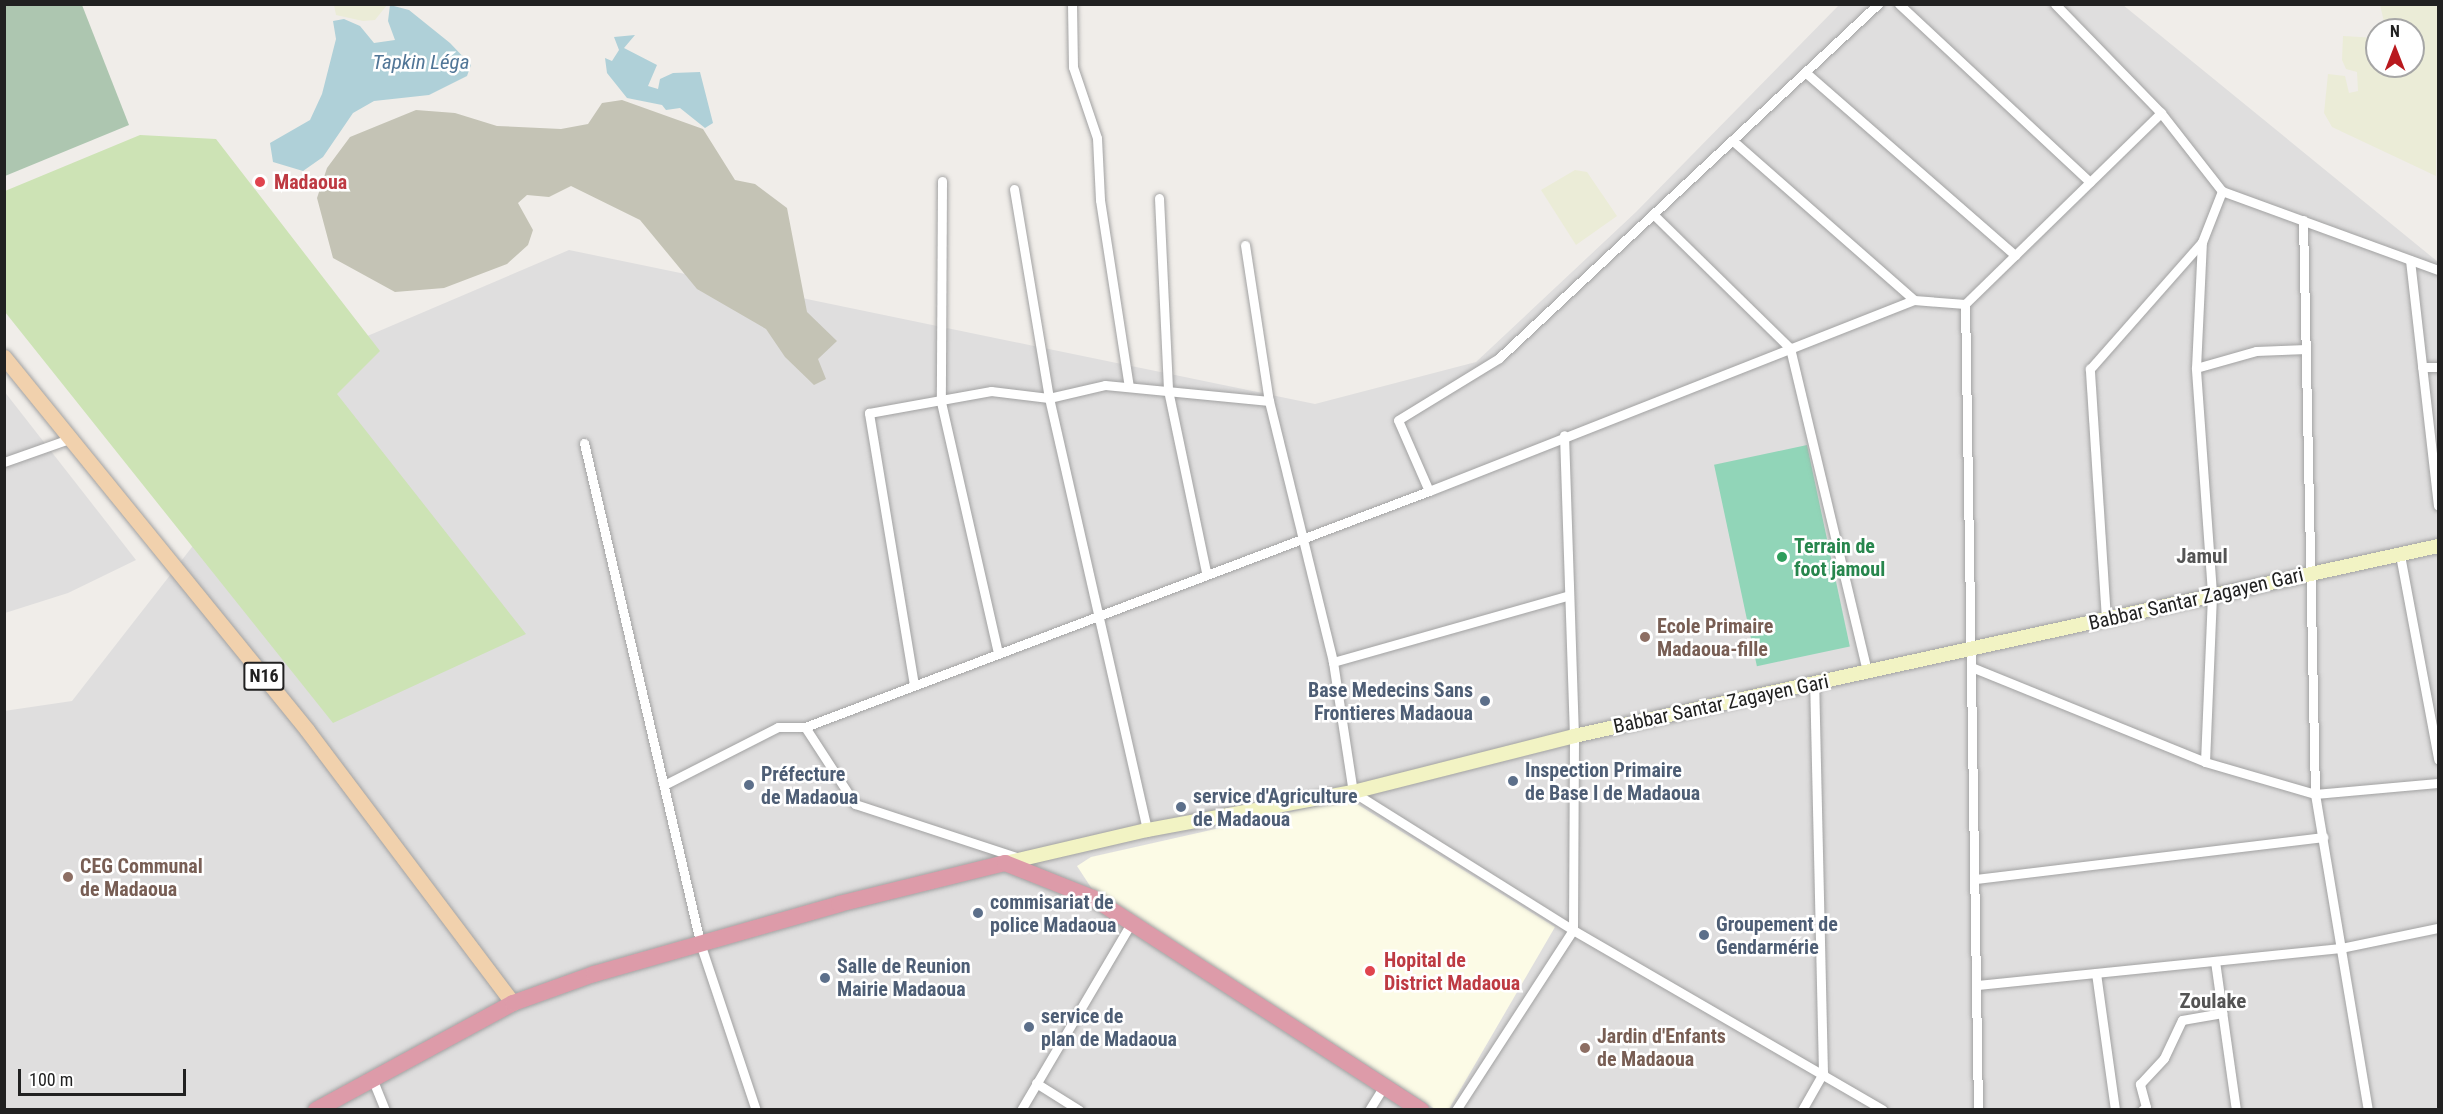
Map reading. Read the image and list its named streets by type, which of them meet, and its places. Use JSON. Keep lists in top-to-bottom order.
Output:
{
  "streets": {
    "main road": ["N16"],
    "street": ["Babbar Santar Zagayen Gari"]
  },
  "districts": ["Jamul", "Zoulake"],
  "water": ["Tapkin Léga"],
  "places": [
    "Madaoua",
    "Terrain de foot jamoul",
    "Ecole Primaire Madaoua-fille",
    "Base Medecins Sans Frontieres Madaoua",
    "Inspection Primaire de Base I de Madaoua",
    "Préfecture de Madaoua",
    "service d'Agriculture de Madaoua",
    "CEG Communal de Madaoua",
    "commisariat de police Madaoua",
    "Groupement de Gendarmérie",
    "Hopital de District Madaoua",
    "Salle de Reunion Mairie Madaoua",
    "service de plan de Madaoua",
    "Jardin d'Enfants de Madaoua"
  ],
  "scale_bar": "100 m",
  "north": "top"
}
